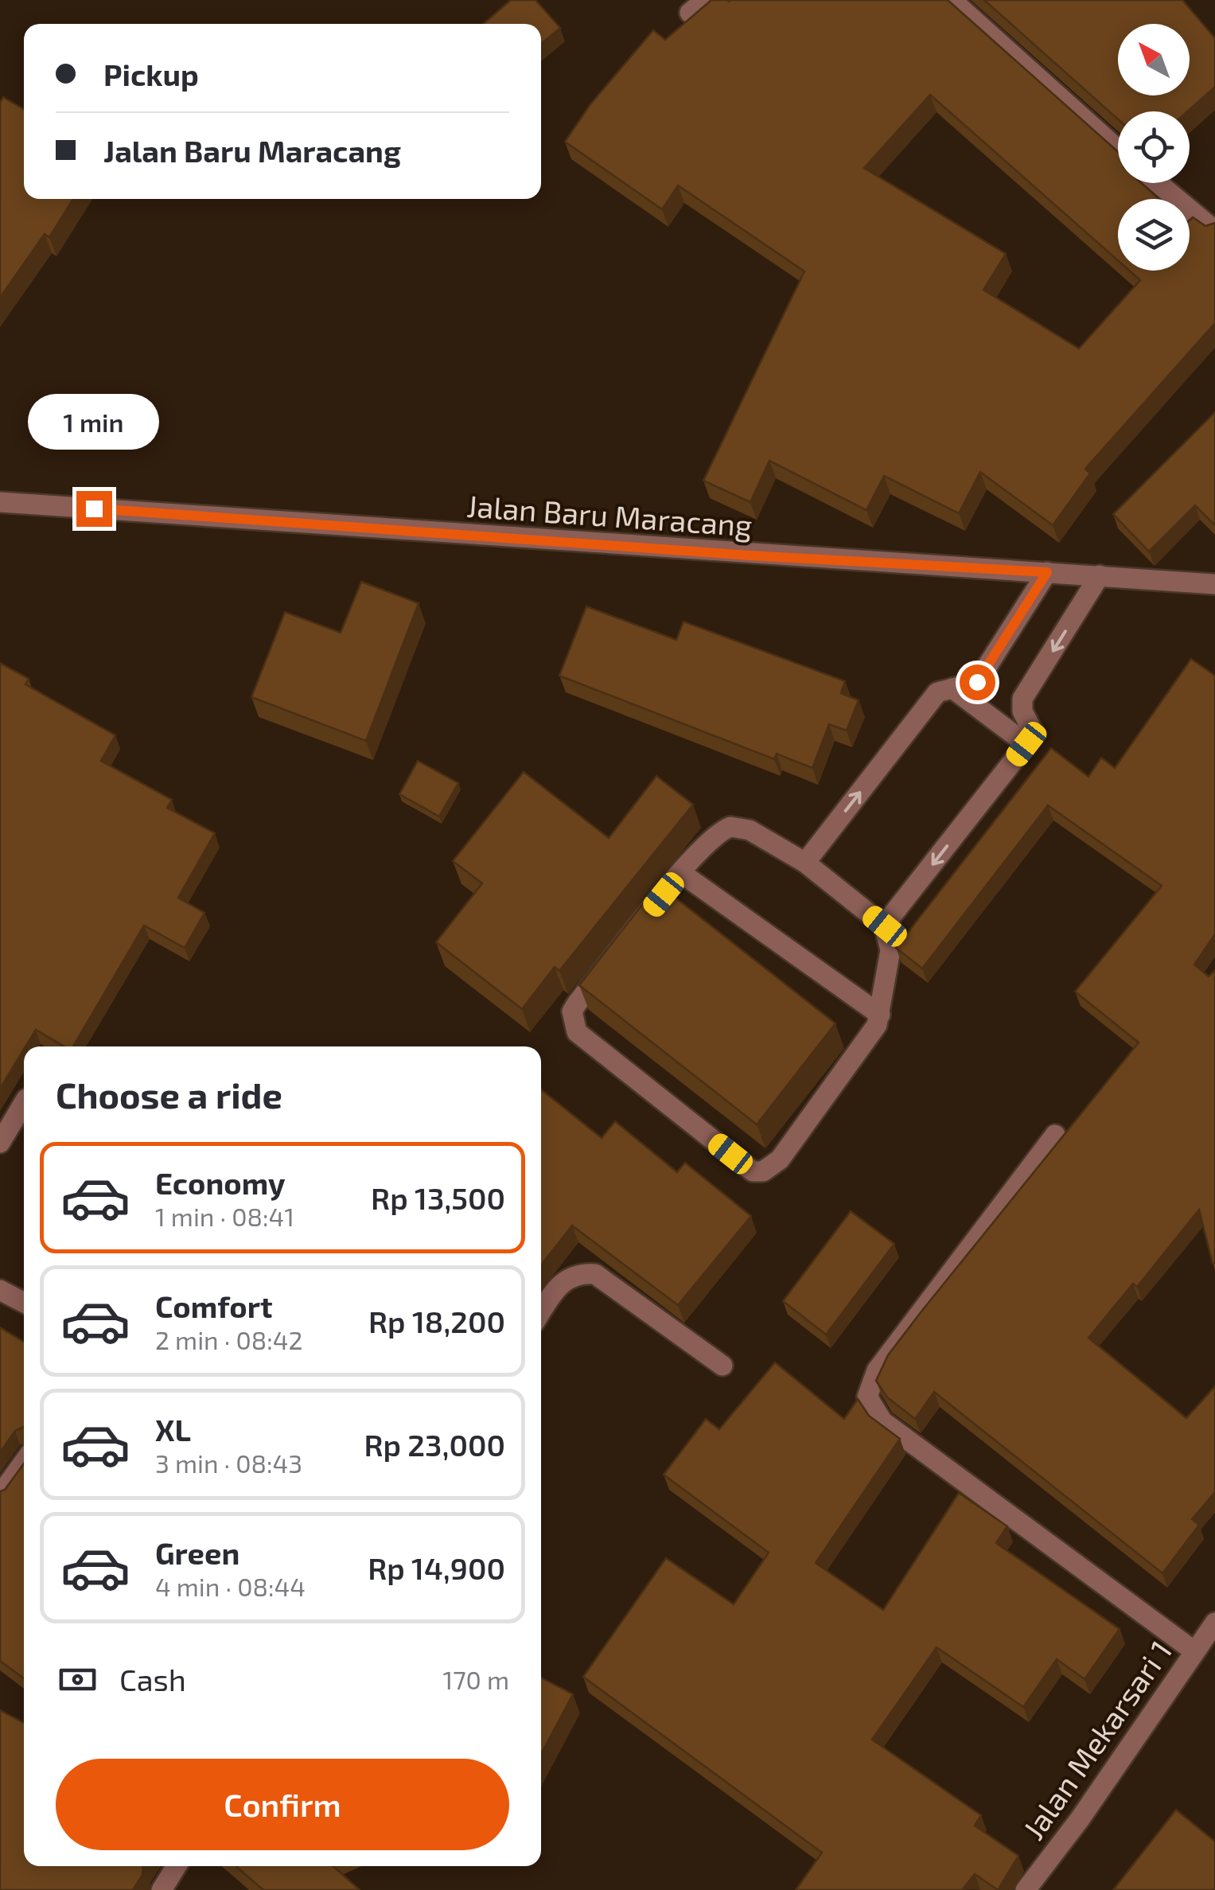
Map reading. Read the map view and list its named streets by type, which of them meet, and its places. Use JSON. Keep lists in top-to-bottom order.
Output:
{
  "streets": {
    "street": ["Jalan Baru Maracang", "Jalan Mekarsari 1"]
  },
  "north": "top left",
  "page": {
    "banner": ["Pickup", "Jalan Baru Maracang"],
    "bubble": "1 min",
    "heading": "Choose a ride",
    "list": [
      {
        "name": "Economy",
        "note": "1 min · 08:41",
        "value": "Rp 13,500"
      },
      {
        "name": "Comfort",
        "note": "2 min · 08:42",
        "value": "Rp 18,200"
      },
      {
        "name": "XL",
        "note": "3 min · 08:43",
        "value": "Rp 23,000"
      },
      {
        "name": "Green",
        "note": "4 min · 08:44",
        "value": "Rp 14,900"
      }
    ],
    "pay": ["Cash", "170 m"],
    "buttons": "Confirm"
  }
}
